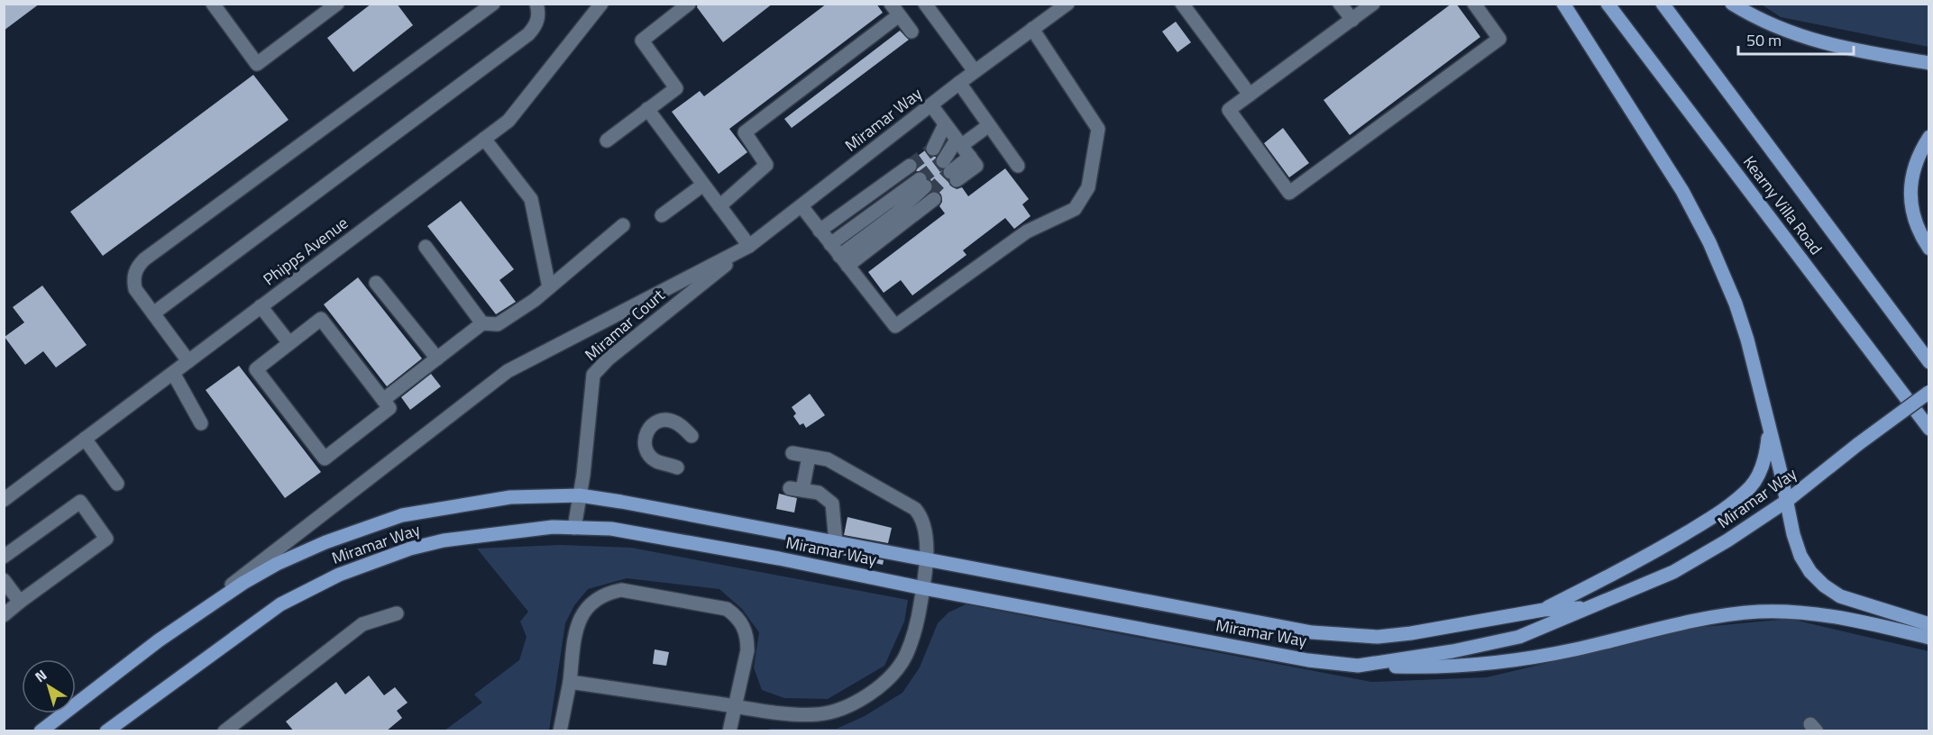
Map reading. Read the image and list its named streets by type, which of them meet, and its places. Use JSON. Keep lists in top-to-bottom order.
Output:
{
  "streets": {
    "main road": ["Miramar Way", "Kearny Villa Road"],
    "street": ["Phipps Avenue", "Miramar Court"]
  },
  "crossings": [
    ["Miramar Way", "Miramar Court"]
  ],
  "scale_bar": "50 m",
  "north": "top left"
}
